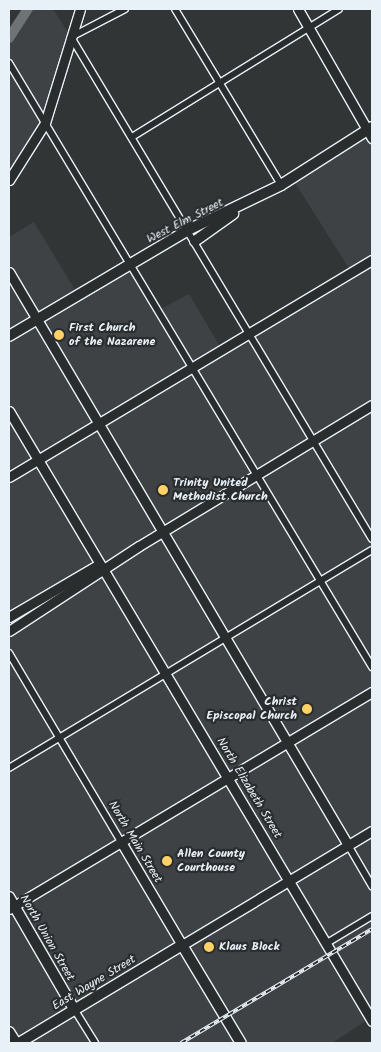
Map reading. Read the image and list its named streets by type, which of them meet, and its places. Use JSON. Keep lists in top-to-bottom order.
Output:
{
  "streets": {
    "main road": [
      "West Elm Street",
      "North Elizabeth Street",
      "North Main Street",
      "North Union Street",
      "East Wayne Street"
    ]
  },
  "crossings": [
    ["North Main Street", "East Wayne Street"],
    ["North Union Street", "East Wayne Street"]
  ],
  "places": [
    "First Church of the Nazarene",
    "Trinity United Methodist Church",
    "Christ Episcopal Church",
    "Allen County Courthouse",
    "Klaus Block"
  ]
}
